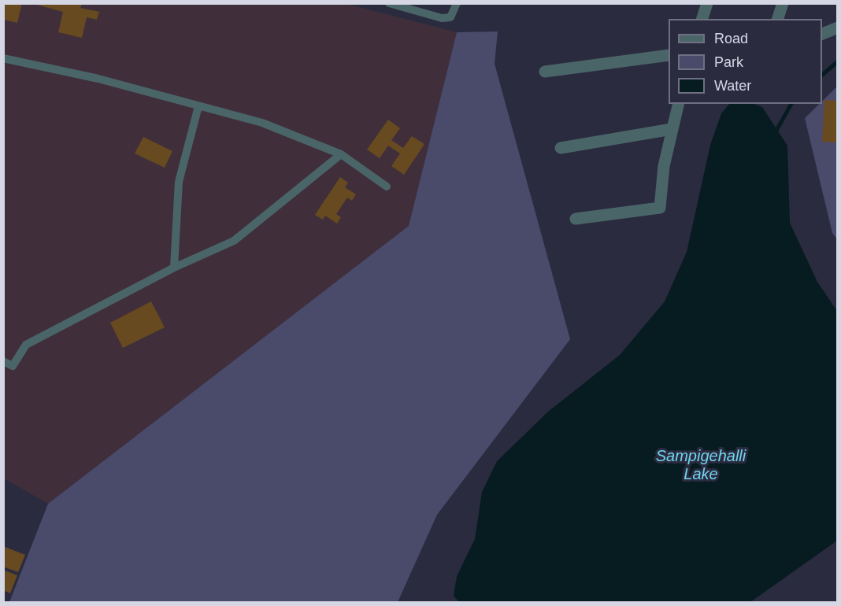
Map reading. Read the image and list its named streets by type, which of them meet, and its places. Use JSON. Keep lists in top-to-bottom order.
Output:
{
  "water": ["Sampigehalli Lake"],
  "legend": ["Road", "Park", "Water"]
}
